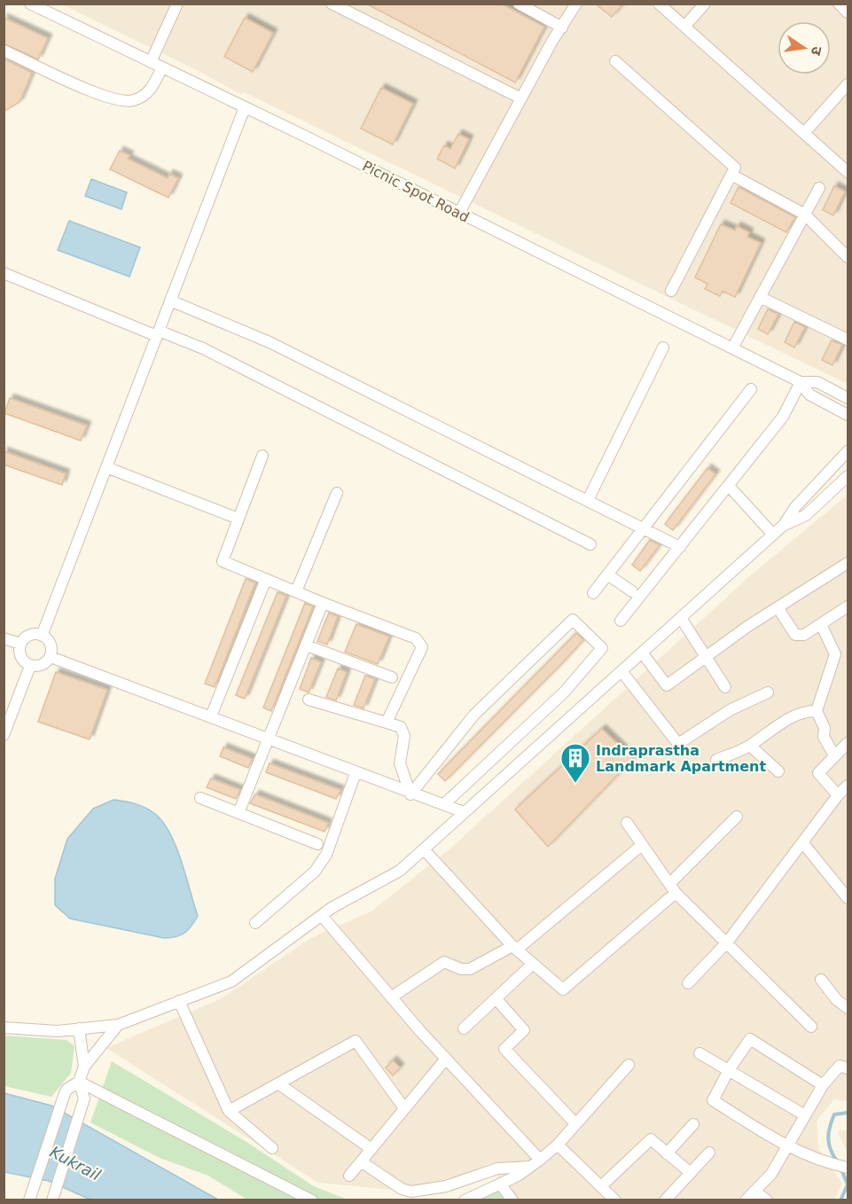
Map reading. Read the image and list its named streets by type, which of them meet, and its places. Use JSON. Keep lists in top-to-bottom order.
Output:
{
  "streets": {
    "street": ["Picnic Spot Road"]
  },
  "water": ["Kukrail"],
  "places": {
    "building": ["Indraprastha Landmark Apartment"]
  },
  "north": "right"
}
